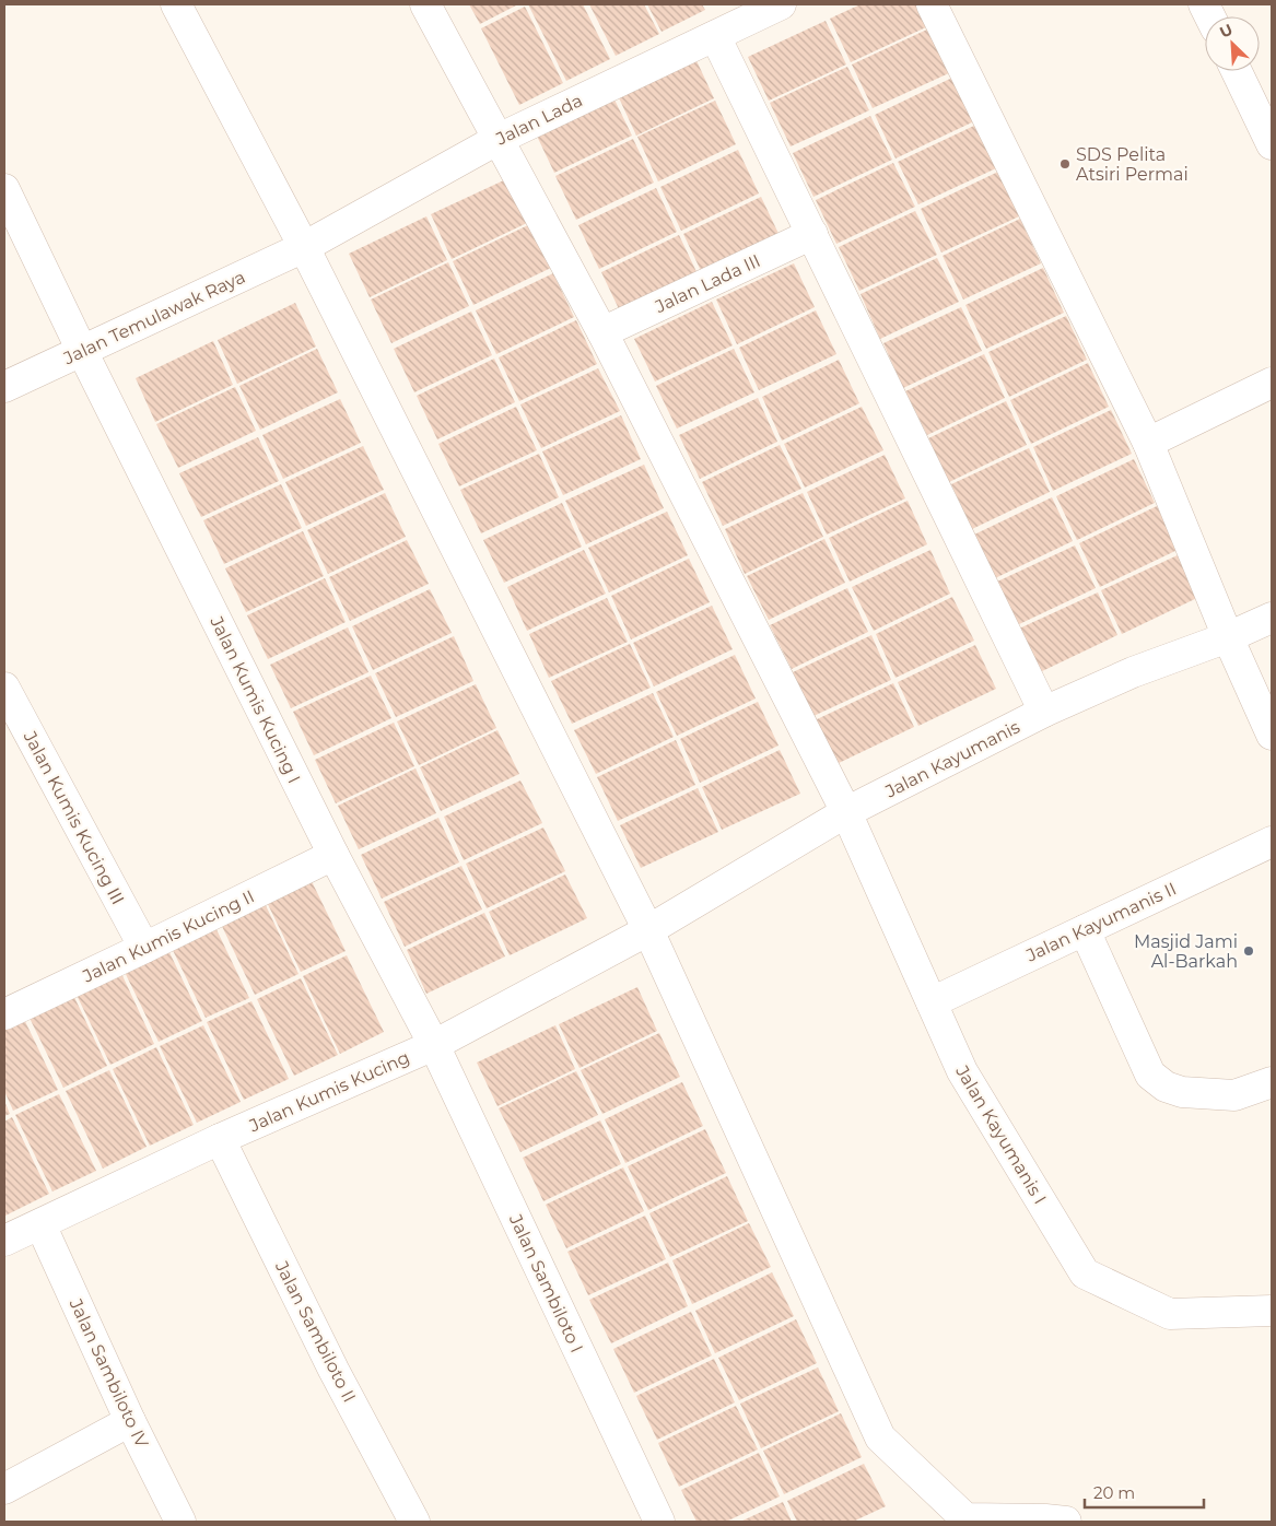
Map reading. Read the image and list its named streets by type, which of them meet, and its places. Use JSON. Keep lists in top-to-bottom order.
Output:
{
  "streets": {
    "street": [
      "Jalan Lada",
      "Jalan Lada III",
      "Jalan Temulawak Raya",
      "Jalan Kumis Kucing I",
      "Jalan Kayumanis",
      "Jalan Kumis Kucing III",
      "Jalan Kayumanis II",
      "Jalan Kumis Kucing II",
      "Jalan Kumis Kucing",
      "Jalan Kayumanis I",
      "Jalan Sambiloto I",
      "Jalan Sambiloto II",
      "Jalan Sambiloto IV"
    ]
  },
  "crossings": [
    ["Jalan Lada", "Jalan Temulawak Raya"],
    ["Jalan Lada", "Jalan Kayumanis I"],
    ["Jalan Lada III", "Jalan Kayumanis I"],
    ["Jalan Temulawak Raya", "Jalan Kumis Kucing I"],
    ["Jalan Kumis Kucing I", "Jalan Kumis Kucing II"],
    ["Jalan Kumis Kucing I", "Jalan Kumis Kucing"],
    ["Jalan Kumis Kucing I", "Jalan Sambiloto I"],
    ["Jalan Kayumanis", "Jalan Kumis Kucing"],
    ["Jalan Kayumanis", "Jalan Kayumanis I"],
    ["Jalan Kumis Kucing III", "Jalan Kumis Kucing II"],
    ["Jalan Kayumanis II", "Jalan Kayumanis I"],
    ["Jalan Kumis Kucing", "Jalan Sambiloto I"],
    ["Jalan Kumis Kucing", "Jalan Sambiloto II"],
    ["Jalan Kumis Kucing", "Jalan Sambiloto IV"]
  ],
  "places": ["SDS Pelita Atsiri Permai", "Masjid Jami Al-Barkah"],
  "scale_bar": "20 m",
  "north": "top left"
}
